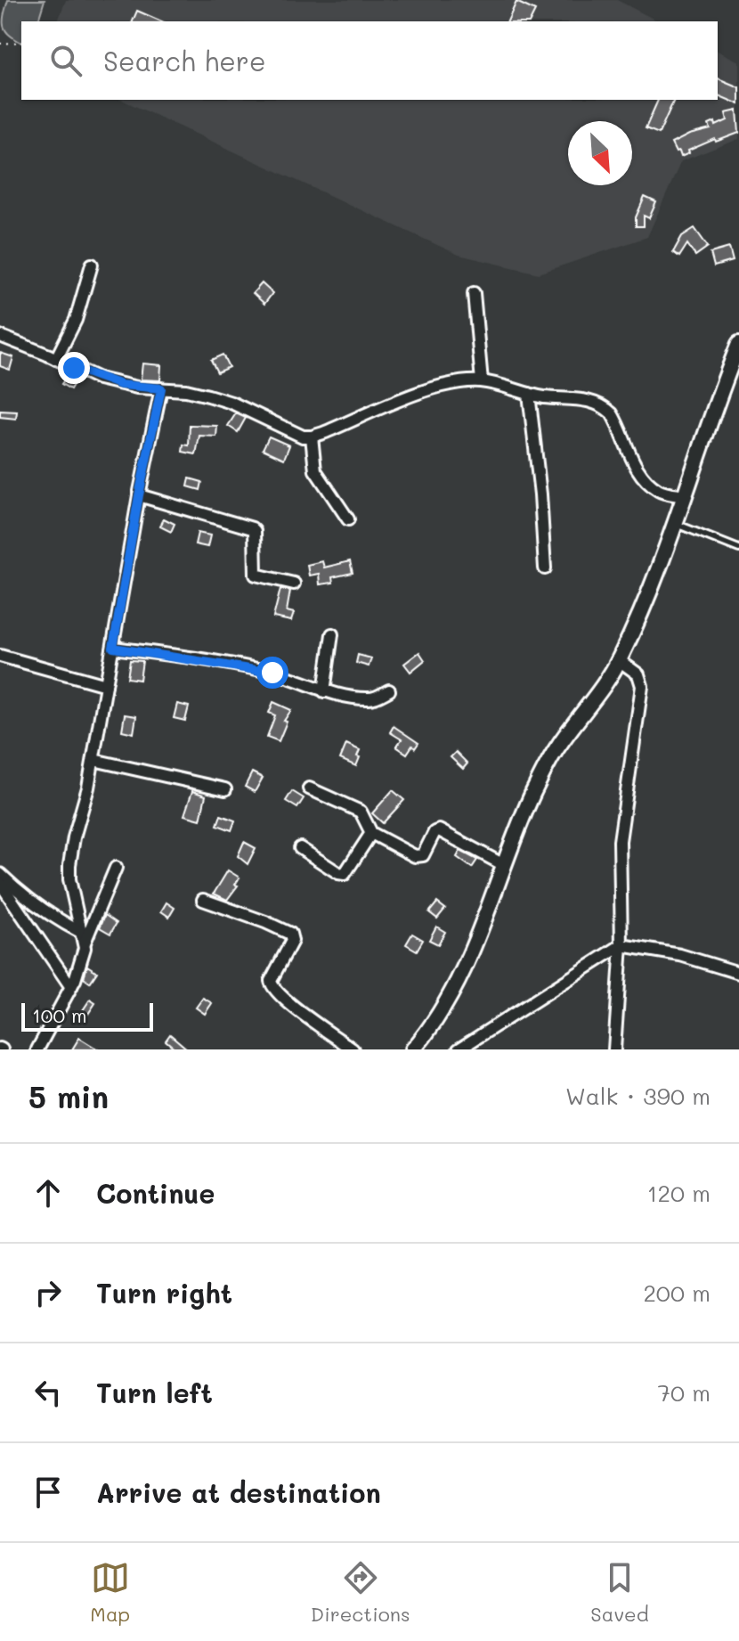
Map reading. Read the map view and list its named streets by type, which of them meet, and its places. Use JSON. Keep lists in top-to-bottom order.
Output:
{
  "scale_bar": "100 m",
  "north": "bottom right",
  "page": {
    "search": "Search here",
    "scale": "100 m",
    "heading": ["5 min", "Walk · 390 m"],
    "list": [
      ["Continue", "120 m"],
      ["Turn right", "200 m"],
      ["Turn left", "70 m"],
      "Arrive at destination"
    ],
    "nav": ["Map", "Directions", "Saved"]
  }
}
